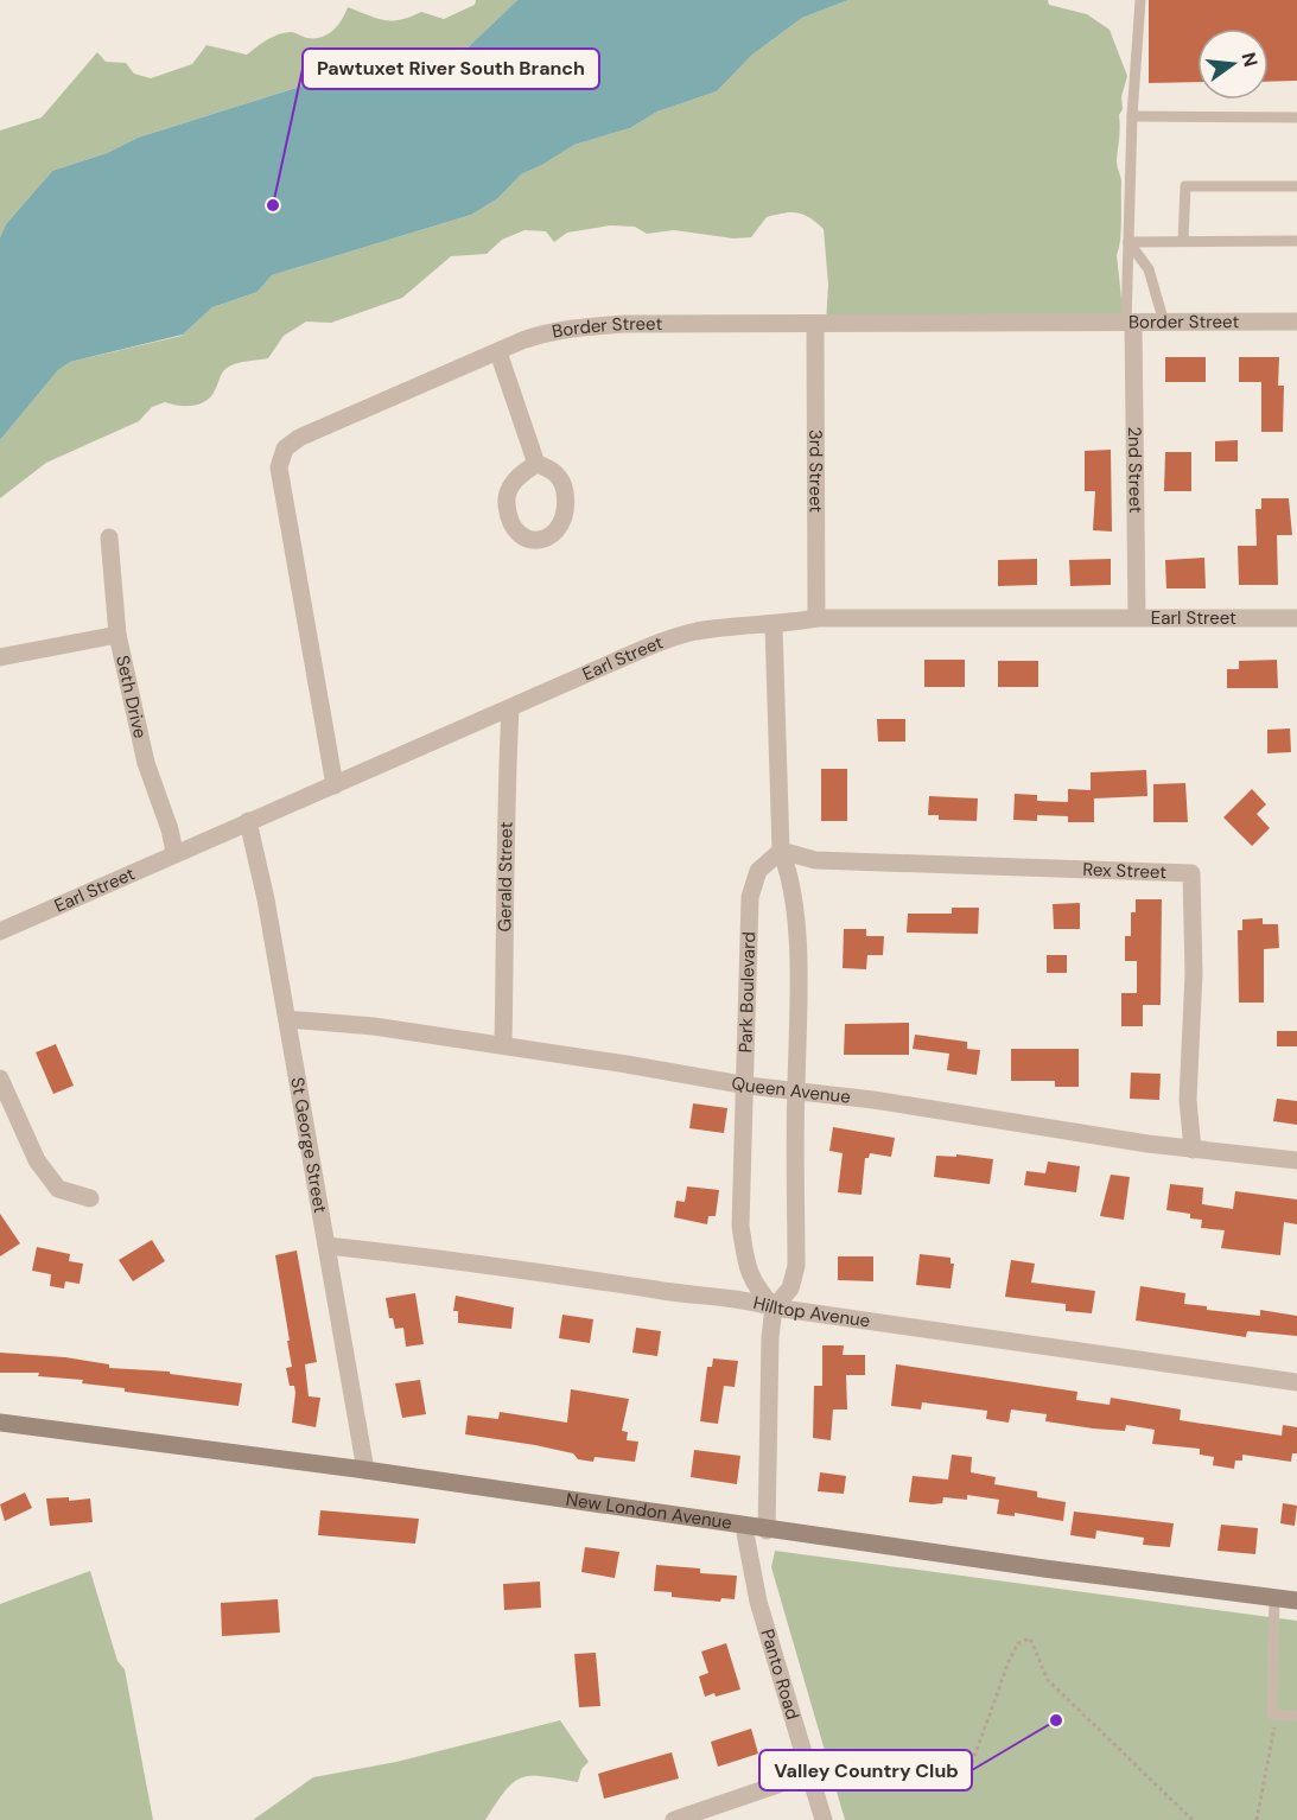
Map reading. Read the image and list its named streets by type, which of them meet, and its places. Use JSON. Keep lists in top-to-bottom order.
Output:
{
  "streets": {
    "main road": ["New London Avenue"],
    "street": [
      "Border Street",
      "2nd Street",
      "3rd Street",
      "Earl Street",
      "Seth Drive",
      "Rex Street",
      "Gerald Street",
      "Park Boulevard",
      "Queen Avenue",
      "St George Street",
      "Hilltop Avenue",
      "Panto Road"
    ]
  },
  "crossings": [
    ["Border Street", "2nd Street"],
    ["Border Street", "3rd Street"],
    ["Border Street", "Earl Street"],
    ["2nd Street", "Earl Street"],
    ["3rd Street", "Earl Street"],
    ["Earl Street", "Seth Drive"],
    ["Earl Street", "Gerald Street"],
    ["Earl Street", "St George Street"],
    ["Rex Street", "Park Boulevard"],
    ["Rex Street", "Queen Avenue"],
    ["Gerald Street", "Queen Avenue"],
    ["Park Boulevard", "Queen Avenue"],
    ["Park Boulevard", "Hilltop Avenue"],
    ["Queen Avenue", "St George Street"],
    ["St George Street", "Hilltop Avenue"],
    ["St George Street", "New London Avenue"],
    ["New London Avenue", "Panto Road"]
  ],
  "places": ["Pawtuxet River South Branch", "Valley Country Club"],
  "north": "right"
}
